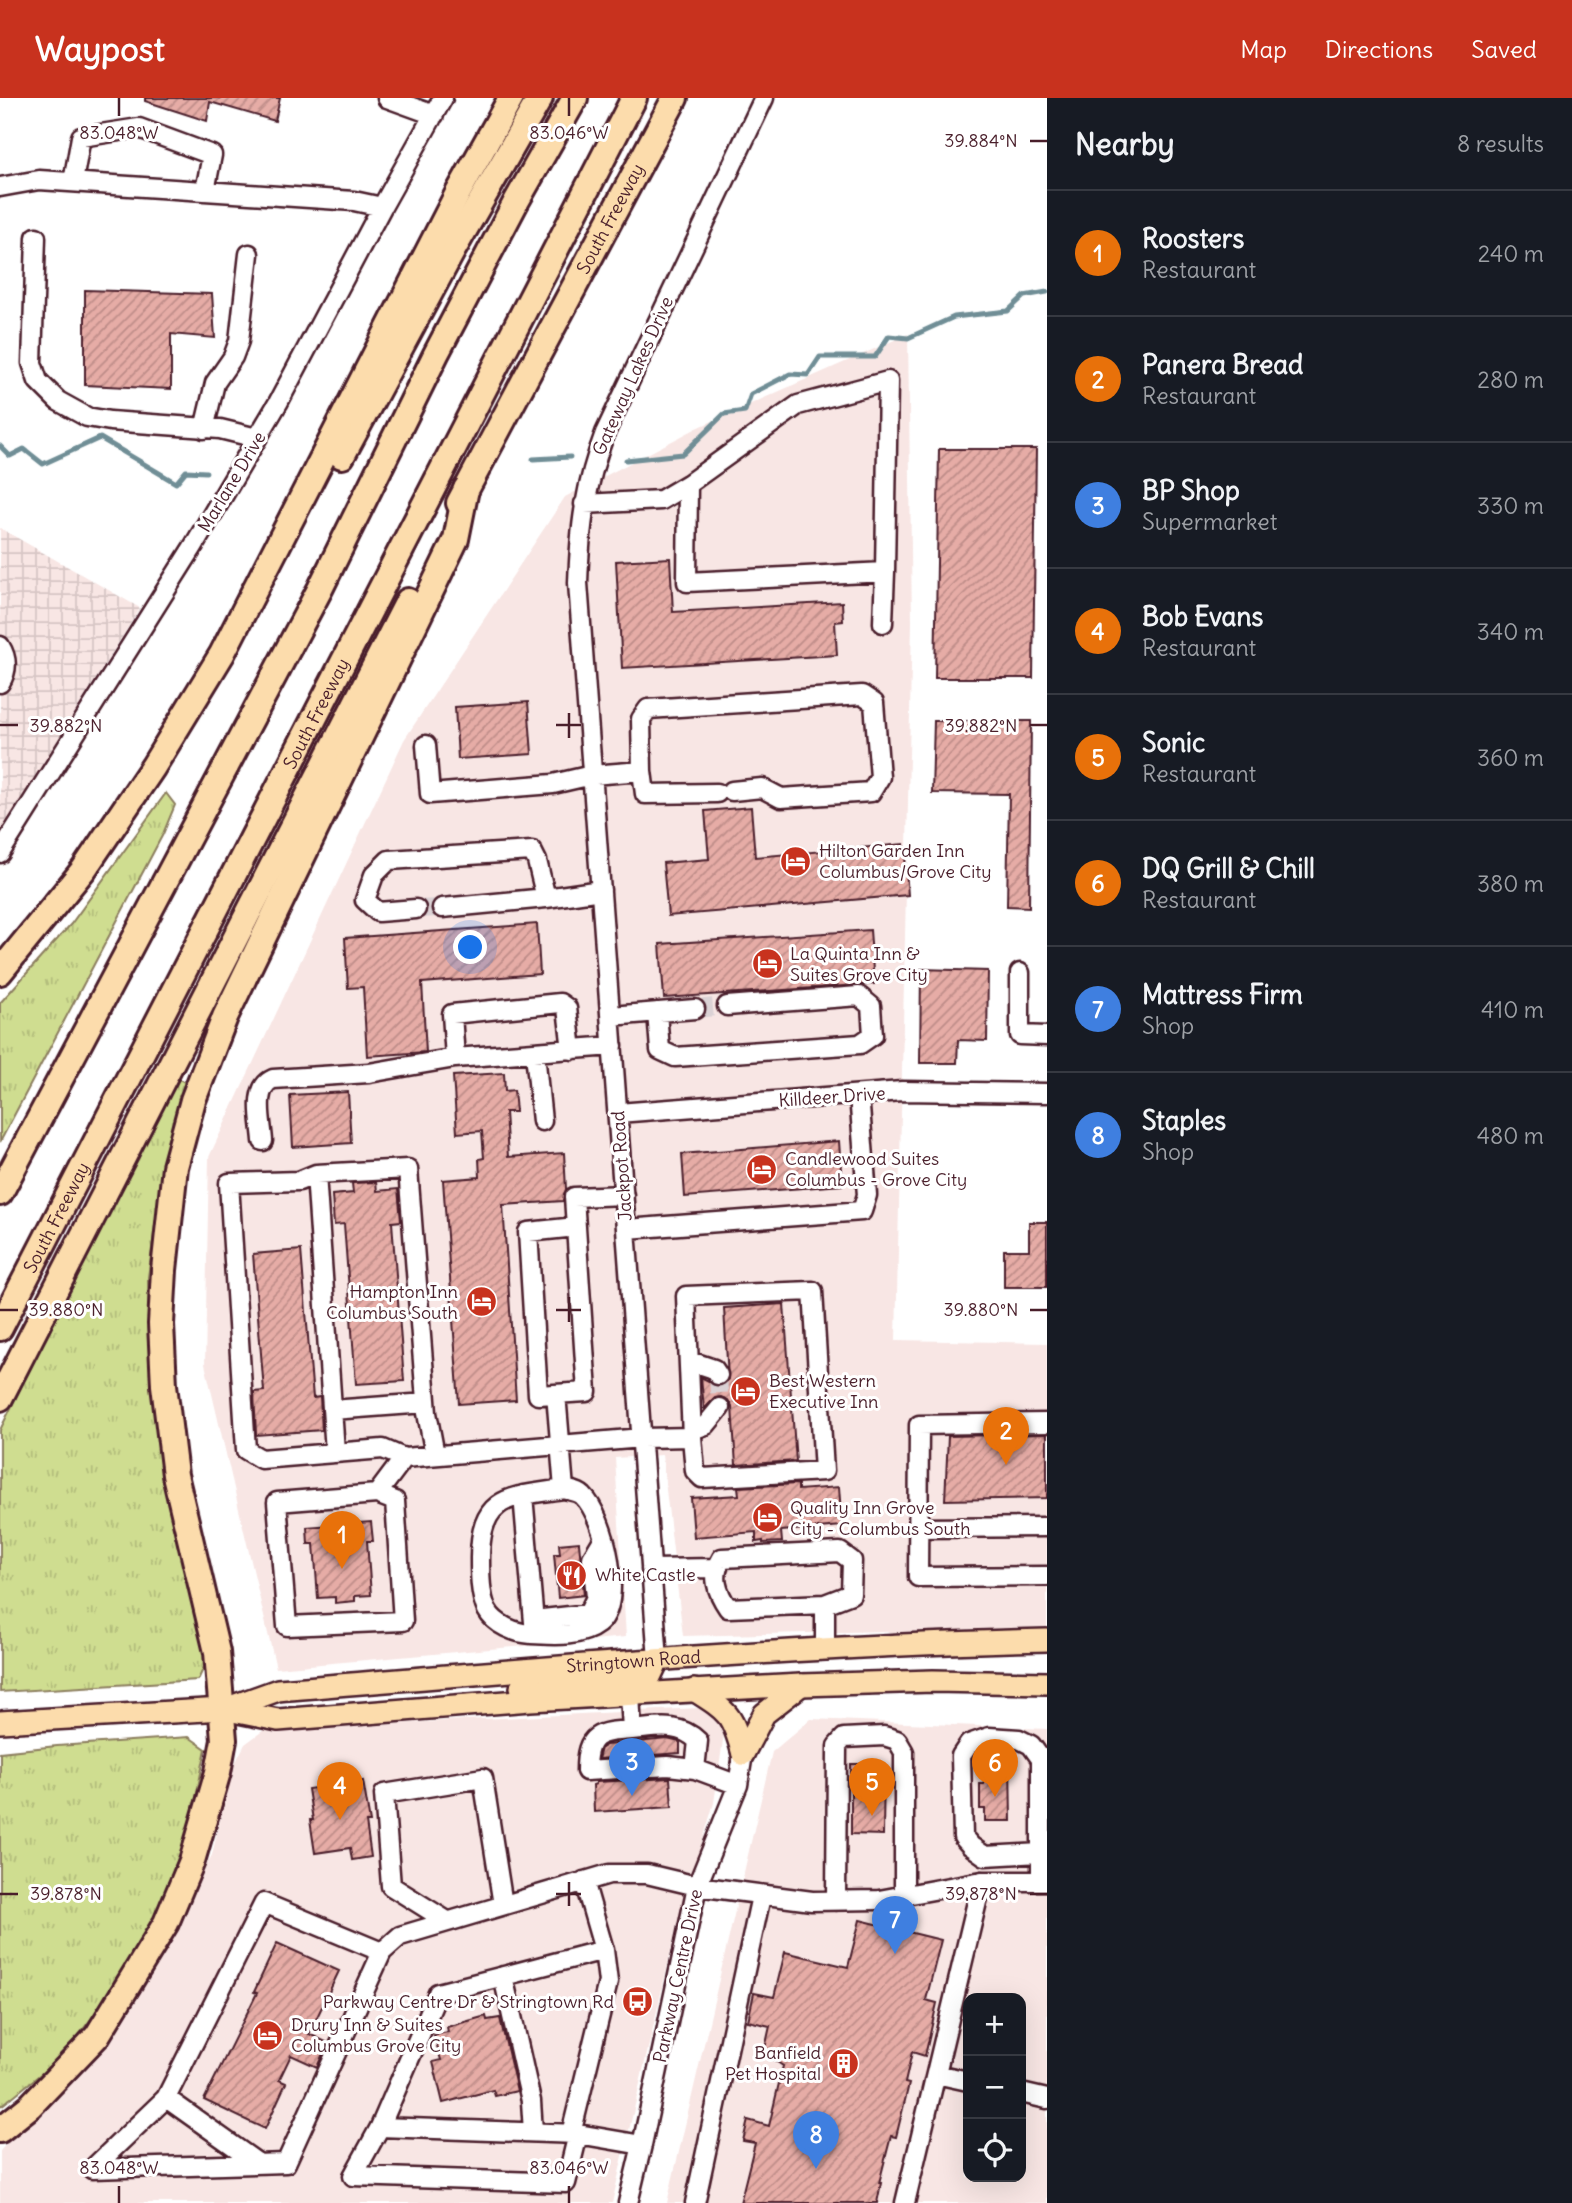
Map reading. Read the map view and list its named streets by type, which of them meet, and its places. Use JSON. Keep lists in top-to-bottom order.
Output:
{
  "streets": {
    "highway": ["South Freeway"],
    "main road": ["Stringtown Road"],
    "street": [
      "Gateway Lakes Drive",
      "Marlane Drive",
      "Killdeer Drive",
      "Jackpot Road",
      "Parkway Centre Drive"
    ]
  },
  "crossings": [
    ["Gateway Lakes Drive", "Jackpot Road"],
    ["Killdeer Drive", "Jackpot Road"],
    ["Jackpot Road", "Stringtown Road"]
  ],
  "places": {
    "hotel": [
      "Hilton Garden Inn Columbus/Grove City",
      "La Quinta Inn & Suites Grove City",
      "Candlewood Suites Columbus - Grove City",
      "Hampton Inn Columbus South",
      "Best Western Executive Inn",
      "Quality Inn Grove City - Columbus South",
      "Drury Inn & Suites Columbus Grove City"
    ],
    "restaurant": ["White Castle"],
    "bus stop": ["Parkway Centre Dr & Stringtown Rd"],
    "building": ["Banfield Pet Hospital"]
  },
  "page": {
    "header": "Waypost",
    "nav": ["Map", "Directions", "Saved"],
    "heading": ["Nearby", "8 results"],
    "list": [
      {
        "mark": "1",
        "name": "Roosters",
        "note": "Restaurant",
        "value": "240 m"
      },
      {
        "mark": "2",
        "name": "Panera Bread",
        "note": "Restaurant",
        "value": "280 m"
      },
      {
        "mark": "3",
        "name": "BP Shop",
        "note": "Supermarket",
        "value": "330 m"
      },
      {
        "mark": "4",
        "name": "Bob Evans",
        "note": "Restaurant",
        "value": "340 m"
      },
      {
        "mark": "5",
        "name": "Sonic",
        "note": "Restaurant",
        "value": "360 m"
      },
      {
        "mark": "6",
        "name": "DQ Grill & Chill",
        "note": "Restaurant",
        "value": "380 m"
      },
      {
        "mark": "7",
        "name": "Mattress Firm",
        "note": "Shop",
        "value": "410 m"
      },
      {
        "mark": "8",
        "name": "Staples",
        "note": "Shop",
        "value": "480 m"
      }
    ],
    "pins": [
      "2",
      "1",
      "3",
      "6",
      "5",
      "4",
      "7",
      "8"
    ],
    "map_buttons": ["+", "−"]
  },
  "coordinates": [
    "83.048°W",
    "83.046°W",
    "39.884°N",
    "39.882°N",
    "39.880°N",
    "39.878°N"
  ]
}
